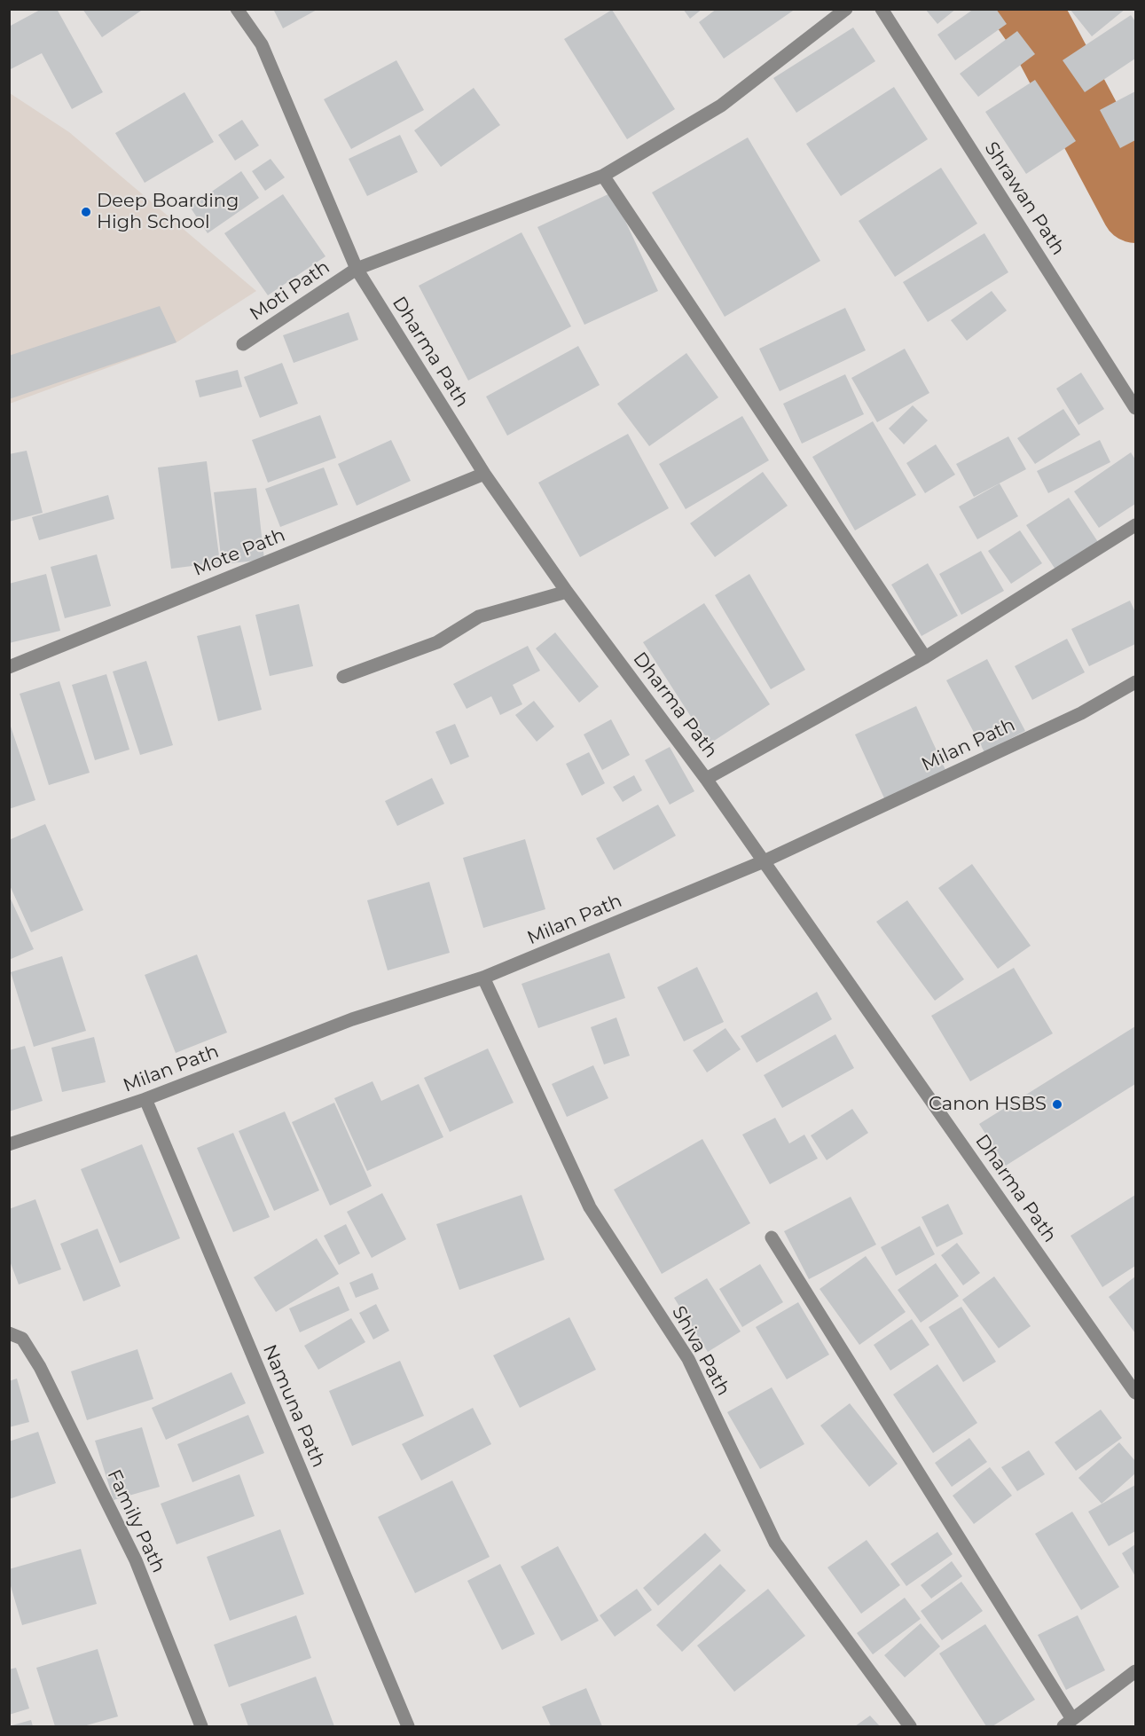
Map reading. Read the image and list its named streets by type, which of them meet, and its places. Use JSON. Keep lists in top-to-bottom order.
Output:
{
  "streets": {
    "street": [
      "Shrawan Path",
      "Moti Path",
      "Dharma Path",
      "Mote Path",
      "Milan Path",
      "Shiva Path",
      "Namuna Path",
      "Family Path"
    ]
  },
  "crossings": [
    ["Moti Path", "Dharma Path"],
    ["Dharma Path", "Mote Path"],
    ["Dharma Path", "Milan Path"],
    ["Milan Path", "Shiva Path"],
    ["Milan Path", "Namuna Path"]
  ],
  "places": ["Deep Boarding High School", "Canon HSBS"]
}
